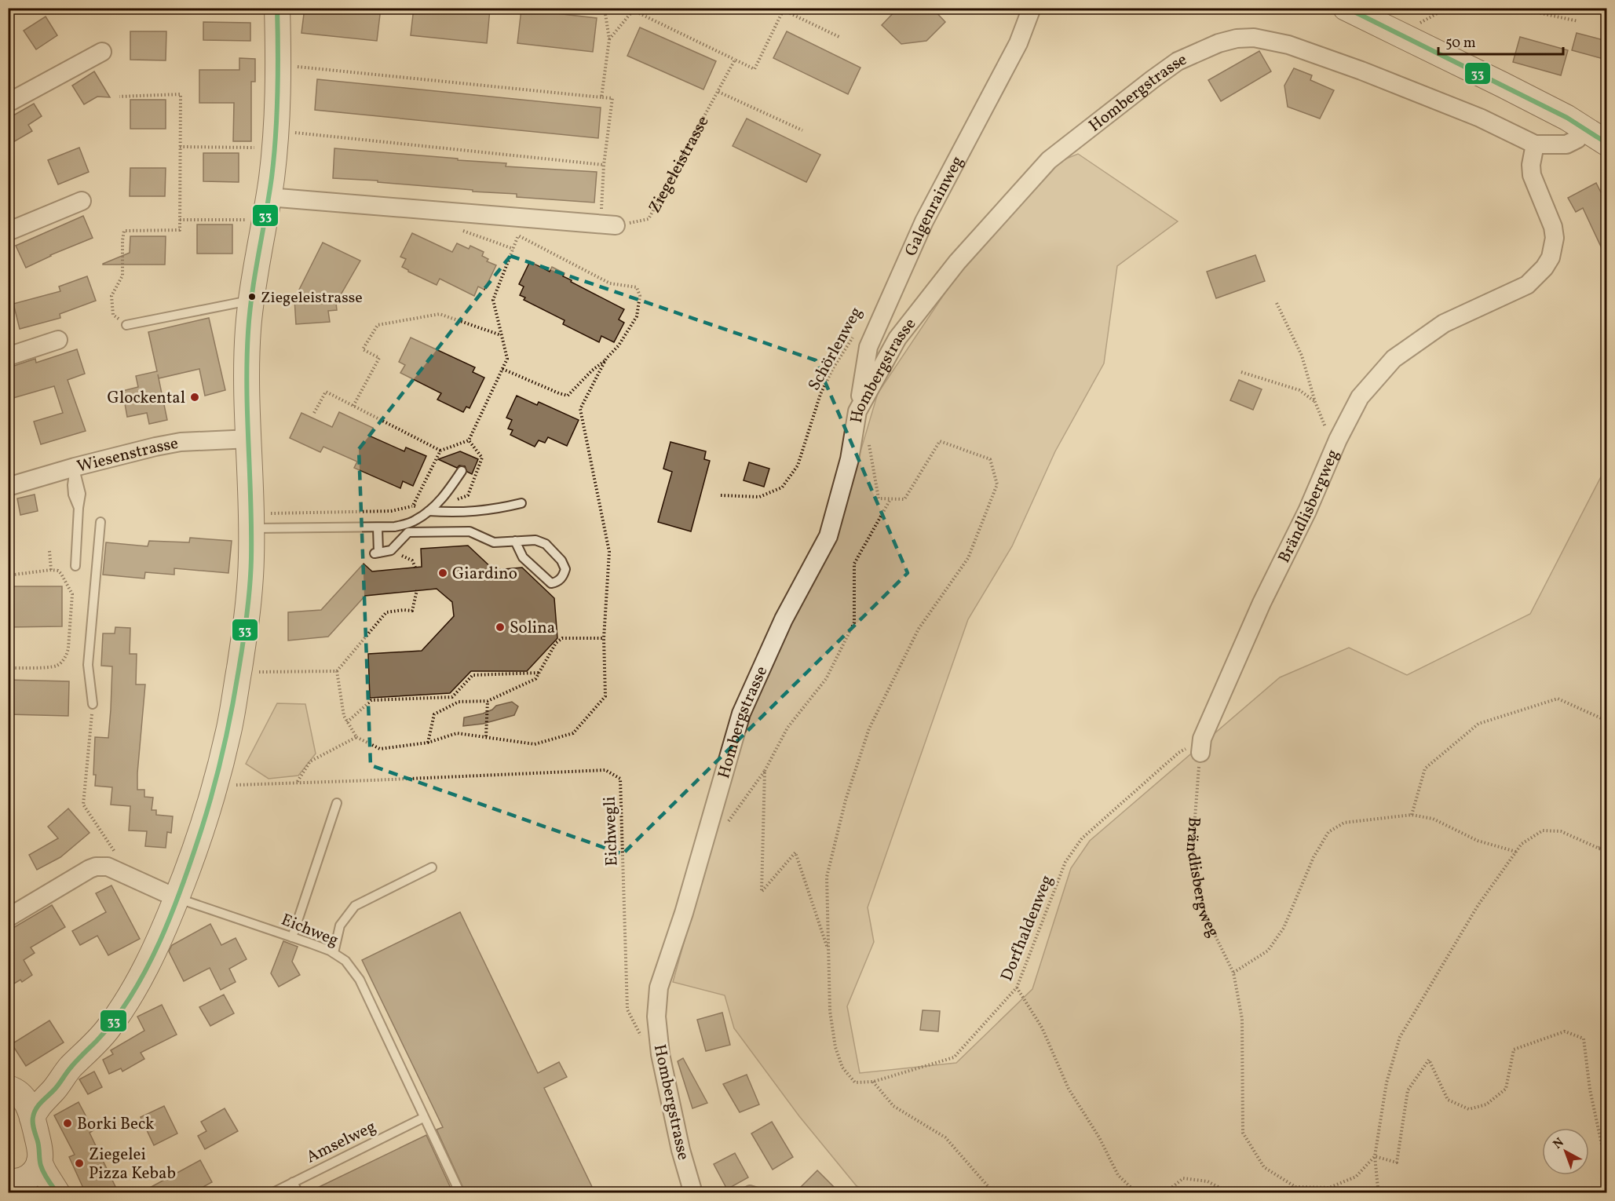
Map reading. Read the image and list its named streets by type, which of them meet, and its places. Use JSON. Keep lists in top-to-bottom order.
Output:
{
  "streets": {
    "street": [
      "Hombergstrasse",
      "Galgenrainweg",
      "Wiesenstrasse",
      "Brändlisbergweg"
    ],
    "lane": ["Eichweg", "Amselweg"],
    "path": [
      "Ziegeleistrasse",
      "Schörlenweg",
      "Eichwegli",
      "Dorfhaldenweg"
    ]
  },
  "crossings": [
    ["Hombergstrasse", "Galgenrainweg"],
    ["Hombergstrasse", "Brändlisbergweg"],
    ["Brändlisbergweg", "Dorfhaldenweg"],
    ["Eichweg", "Amselweg"]
  ],
  "places": [
    "Ziegeleistrasse",
    "Glockental",
    "Giardino",
    "Solina",
    "Borki Beck",
    "Ziegelei Pizza Kebab"
  ],
  "lines": ["transit line 33"],
  "scale_bar": "50 m",
  "north": "top left"
}
